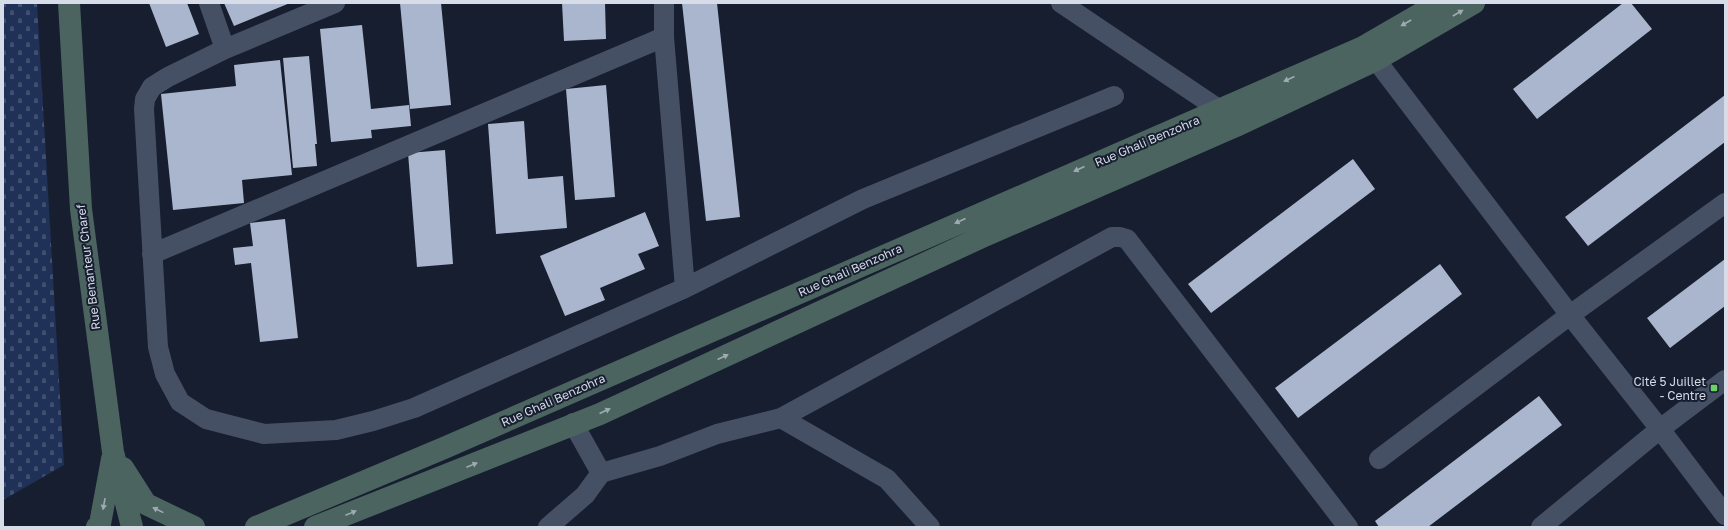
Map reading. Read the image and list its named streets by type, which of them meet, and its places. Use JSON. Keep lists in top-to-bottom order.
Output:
{
  "streets": {
    "main road": ["Rue Ghali Benzohra", "Rue Benanteur Charef"]
  },
  "places": {
    "transit": ["Cité 5 Juillet - Centre"]
  }
}
